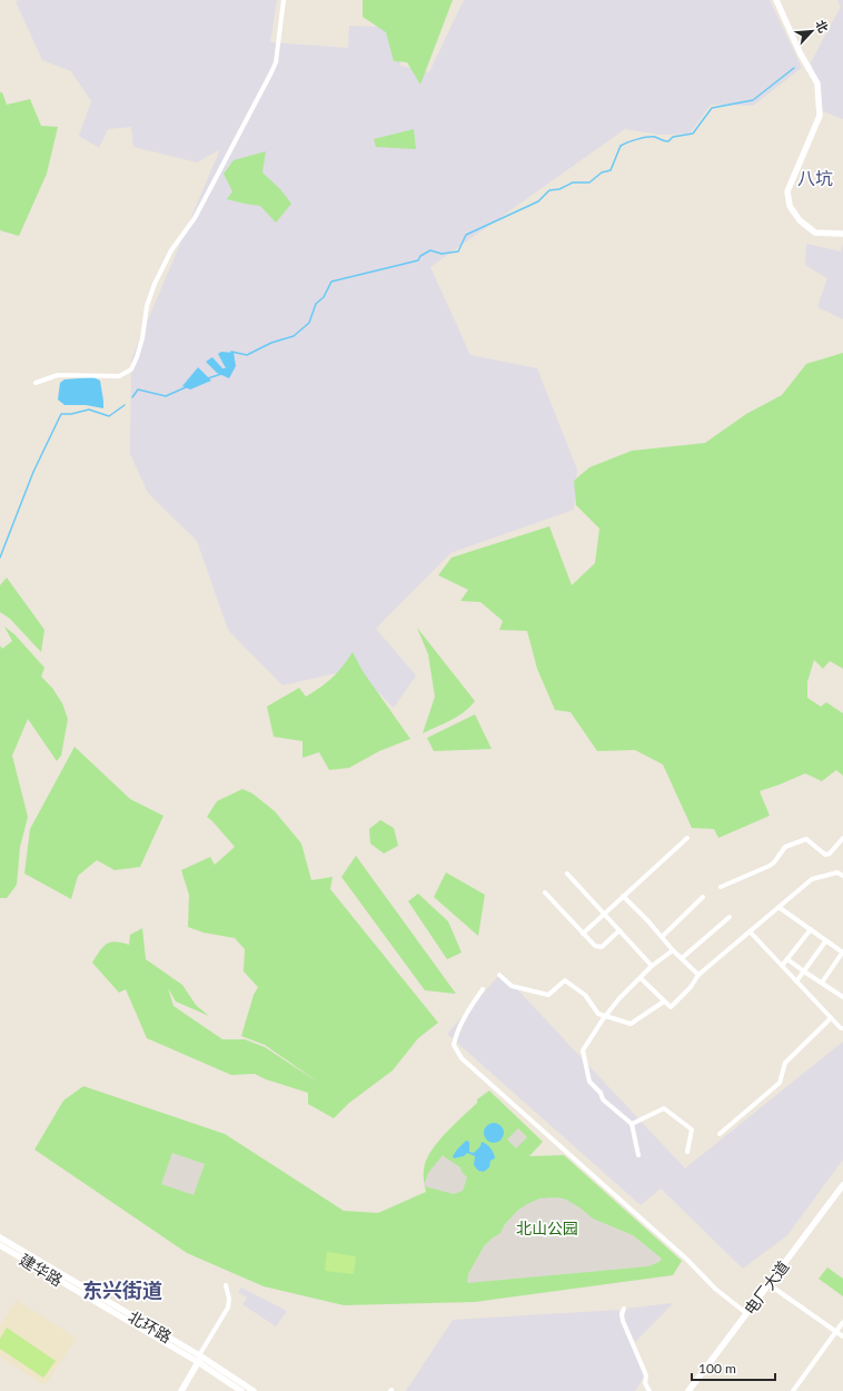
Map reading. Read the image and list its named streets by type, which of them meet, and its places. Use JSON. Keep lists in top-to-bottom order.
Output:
{
  "streets": {
    "street": ["建华路", "电厂大道", "北环路"]
  },
  "crossings": [
    ["建华路", "北环路"]
  ],
  "districts": ["八坑", "东兴街道"],
  "parks": ["北山公园"],
  "scale_bar": "100 m",
  "north": "top right"
}
